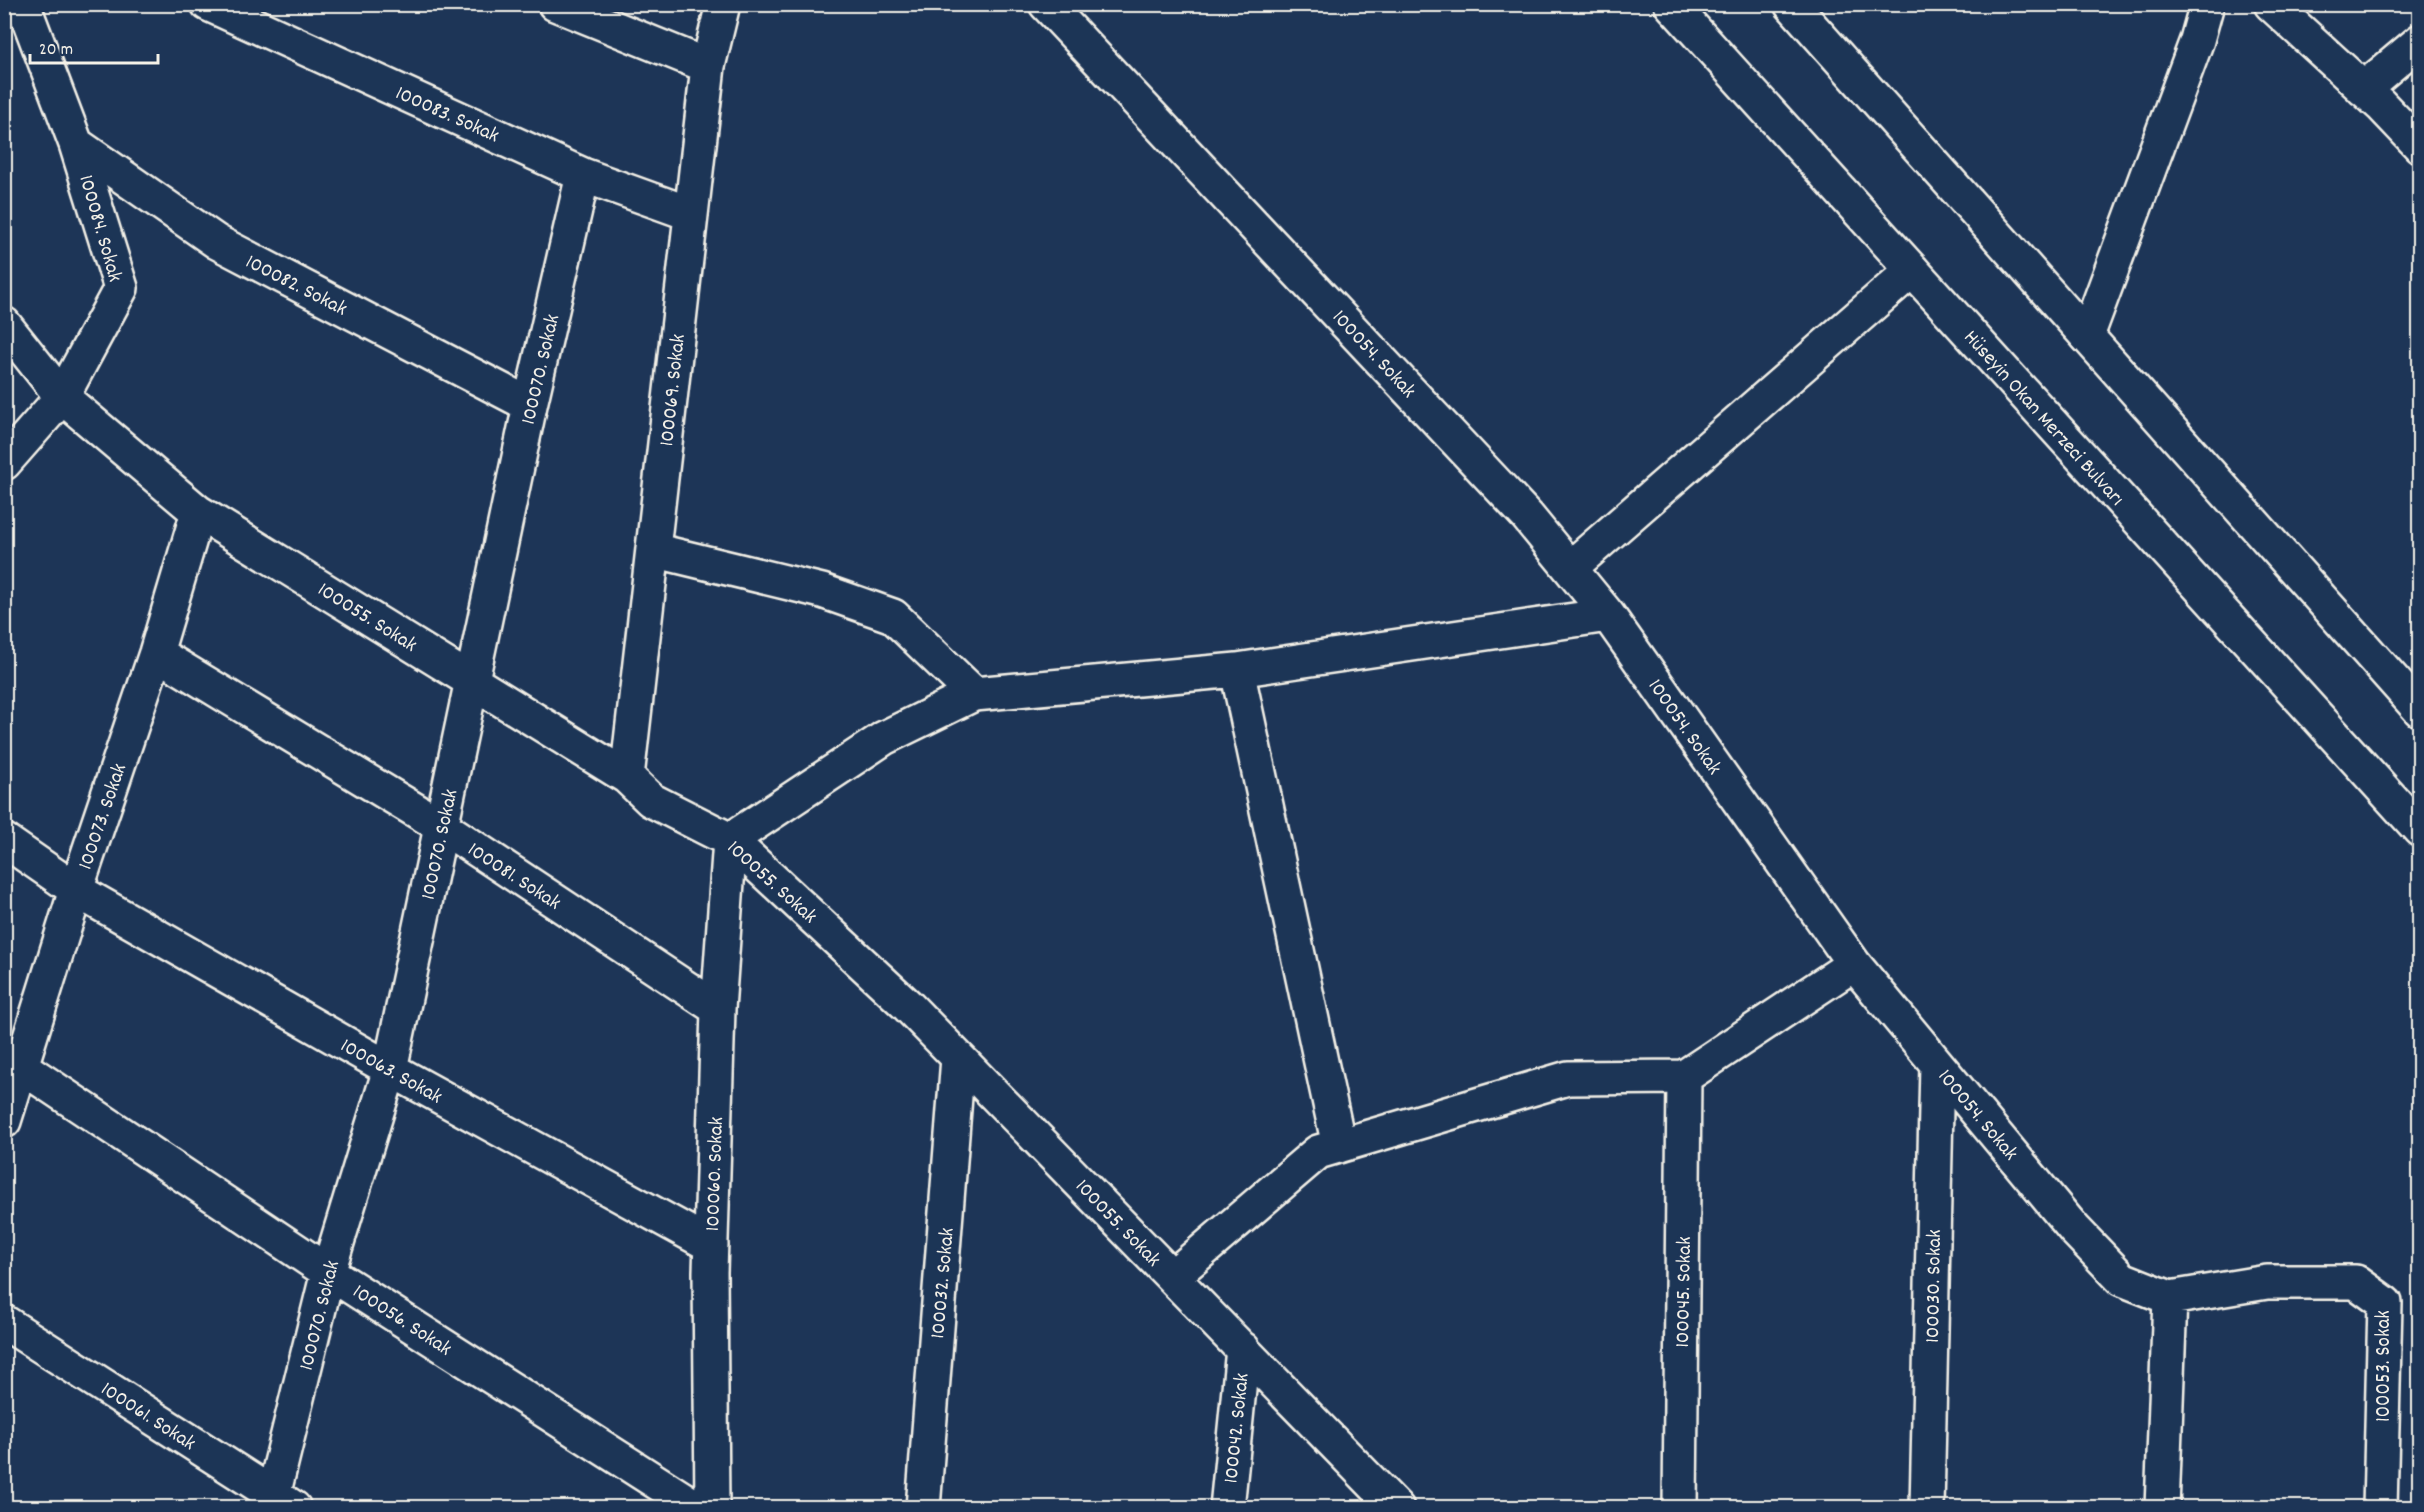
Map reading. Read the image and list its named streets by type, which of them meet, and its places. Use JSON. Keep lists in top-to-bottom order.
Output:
{
  "streets": {
    "street": [
      "100083. Sokak",
      "100084. Sokak",
      "100082. Sokak",
      "100054. Sokak",
      "100070. Sokak",
      "100069. Sokak",
      "Hüseyin Okan Merzeci Bulvarı",
      "100055. Sokak",
      "100073. Sokak",
      "100081. Sokak",
      "100063. Sokak",
      "100060. Sokak",
      "100032. Sokak",
      "100030. Sokak",
      "100045. Sokak",
      "100056. Sokak",
      "100053. Sokak",
      "100061. Sokak",
      "100042. Sokak"
    ]
  },
  "crossings": [
    ["100083. Sokak", "100070. Sokak"],
    ["100083. Sokak", "100069. Sokak"],
    ["100084. Sokak", "100082. Sokak"],
    ["100084. Sokak", "100055. Sokak"],
    ["100082. Sokak", "100070. Sokak"],
    ["100054. Sokak", "100030. Sokak"],
    ["100054. Sokak", "100053. Sokak"],
    ["100070. Sokak", "100055. Sokak"],
    ["100070. Sokak", "100081. Sokak"],
    ["100070. Sokak", "100063. Sokak"],
    ["100070. Sokak", "100056. Sokak"],
    ["100070. Sokak", "100061. Sokak"],
    ["100069. Sokak", "100055. Sokak"],
    ["100055. Sokak", "100073. Sokak"],
    ["100055. Sokak", "100060. Sokak"],
    ["100055. Sokak", "100032. Sokak"],
    ["100055. Sokak", "100042. Sokak"],
    ["100073. Sokak", "100081. Sokak"],
    ["100073. Sokak", "100063. Sokak"],
    ["100073. Sokak", "100056. Sokak"],
    ["100081. Sokak", "100060. Sokak"],
    ["100063. Sokak", "100060. Sokak"]
  ],
  "scale_bar": "20 m"
}
